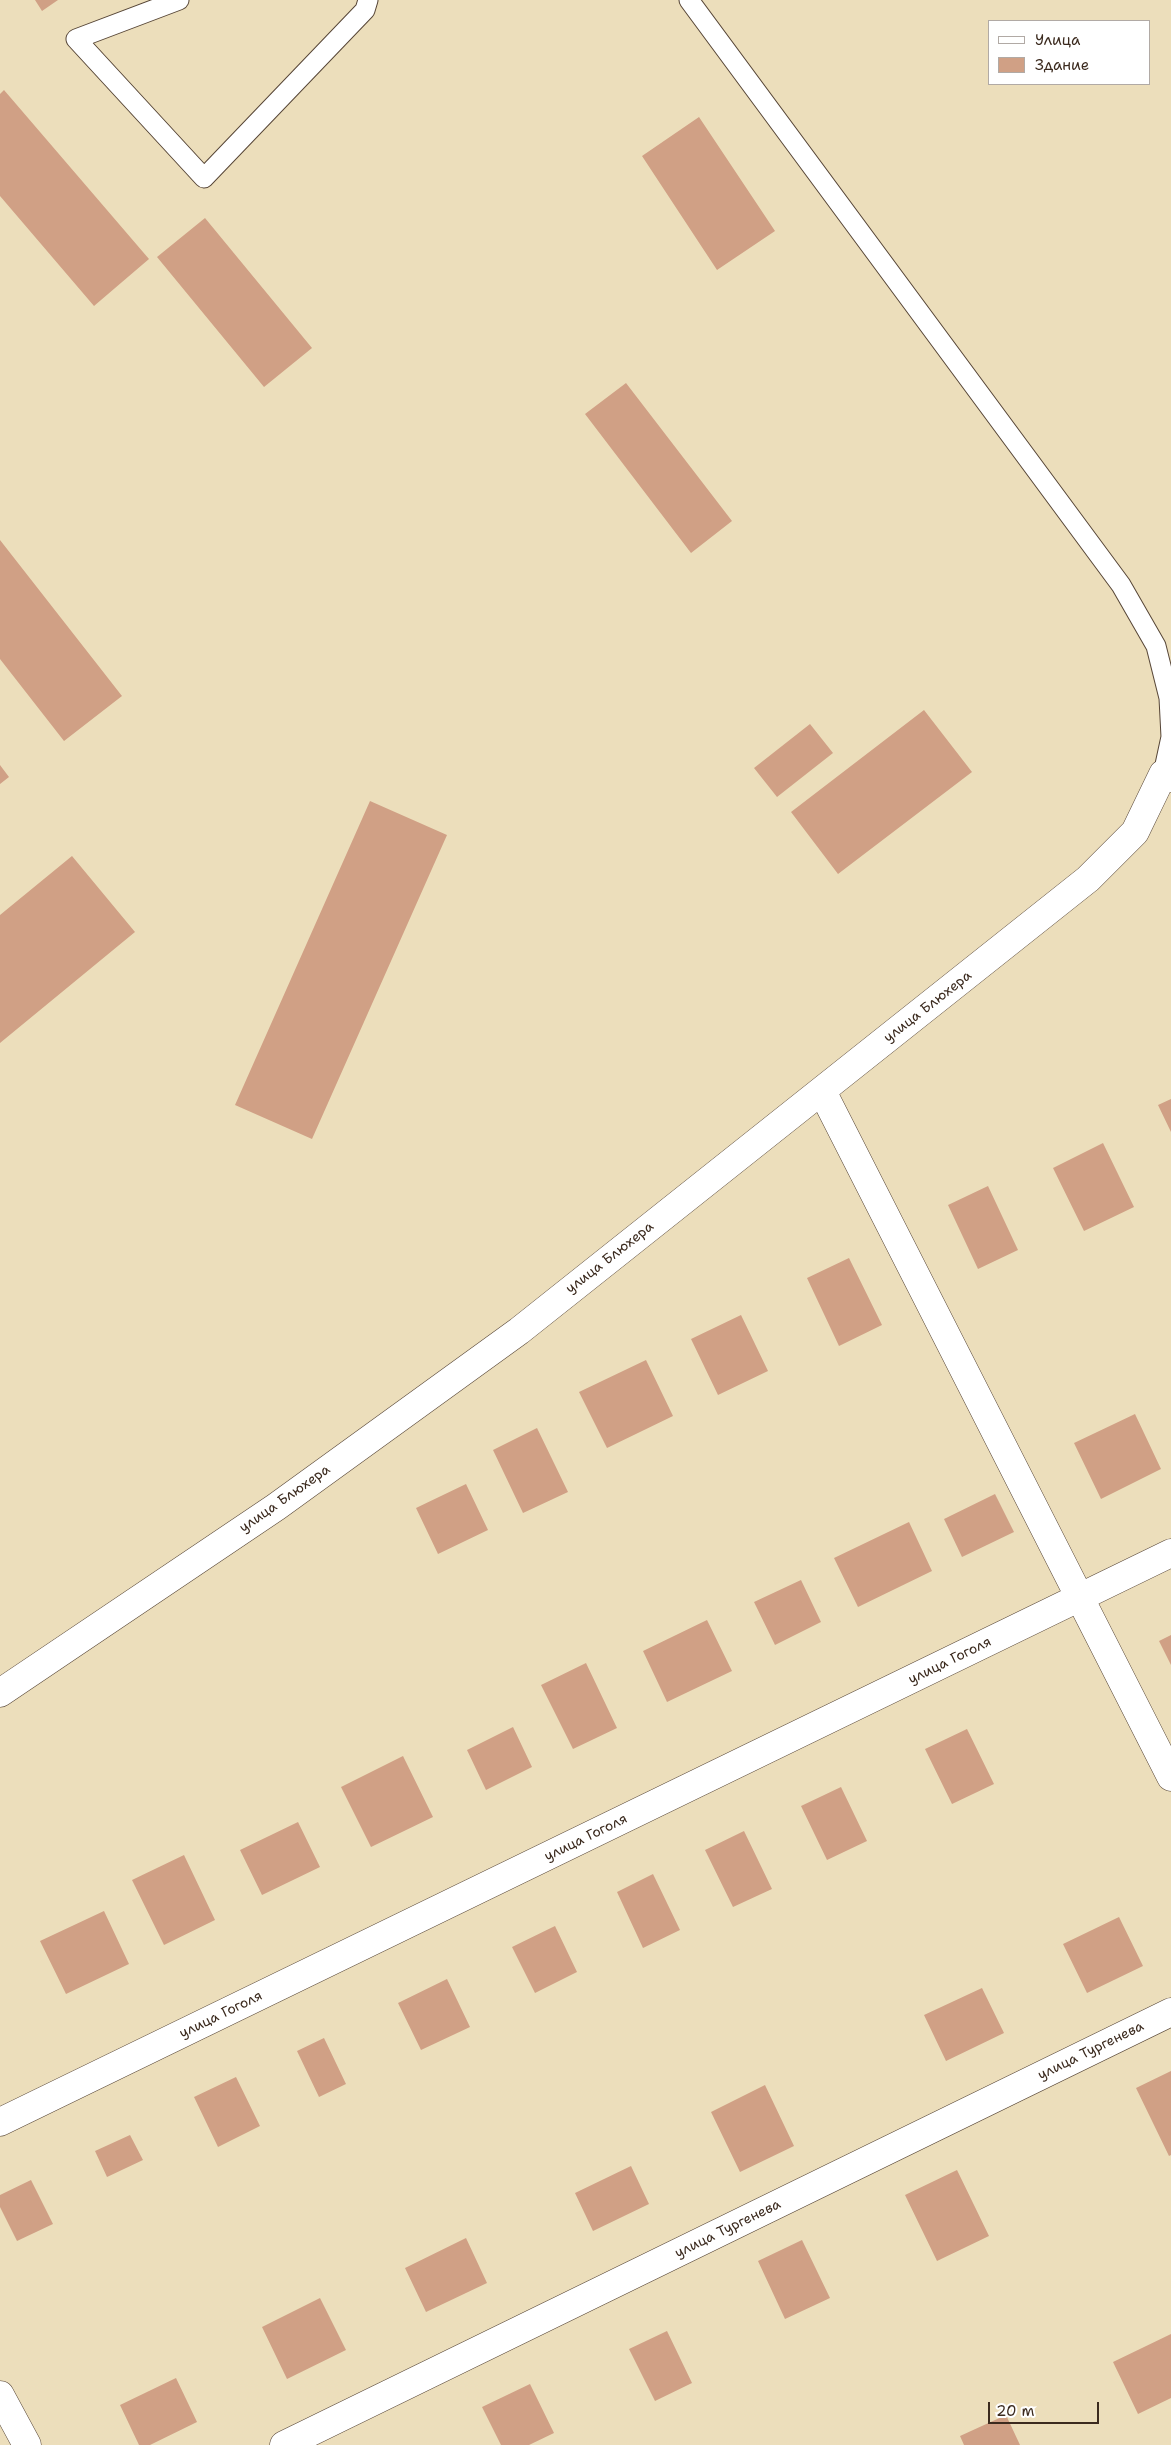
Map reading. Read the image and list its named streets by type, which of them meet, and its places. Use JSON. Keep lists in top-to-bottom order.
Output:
{
  "streets": {
    "street": ["улица Блюхера", "улица Гоголя", "улица Тургенева"]
  },
  "legend": ["Улица", "Здание"],
  "scale_bar": "20 m"
}
